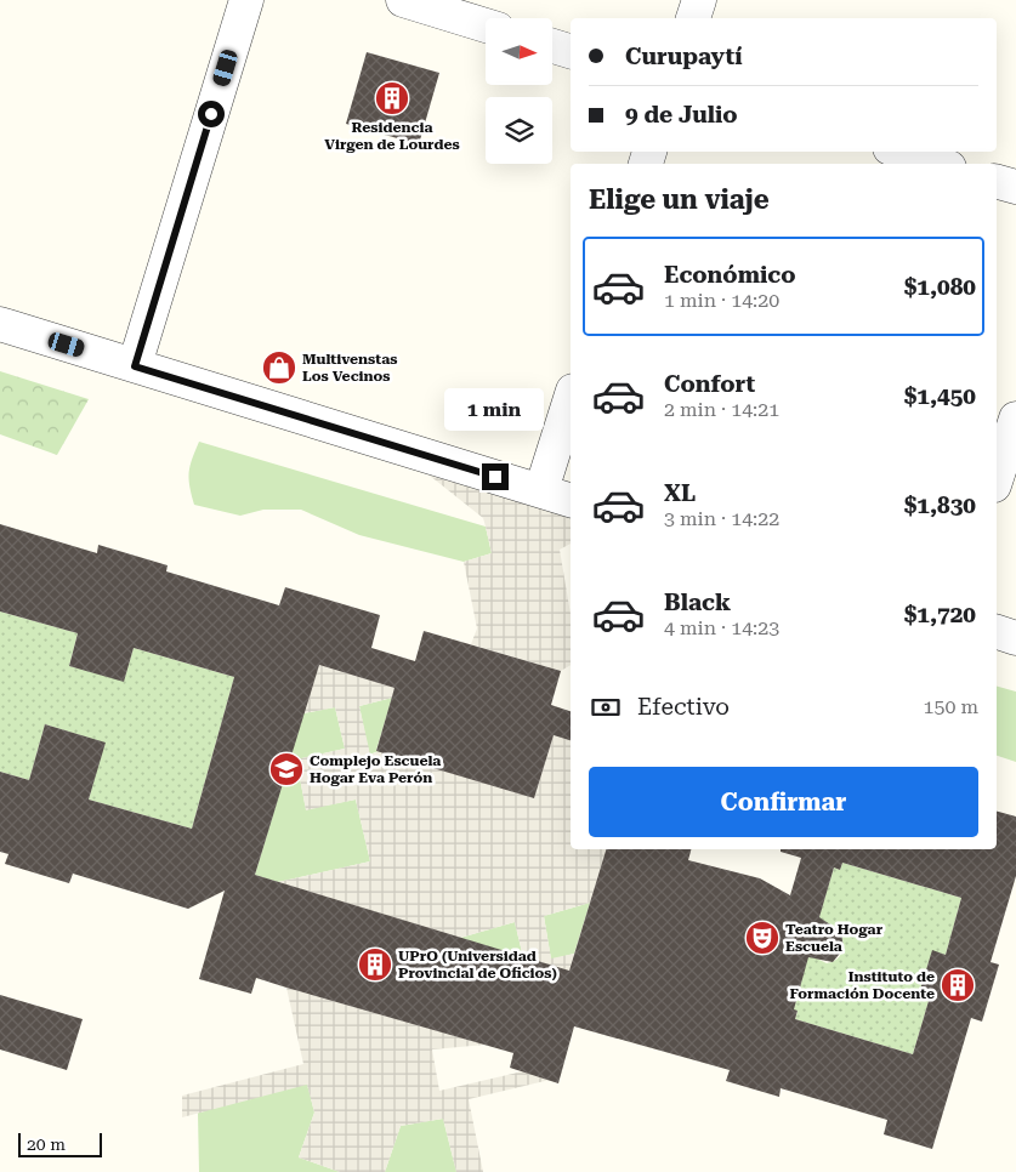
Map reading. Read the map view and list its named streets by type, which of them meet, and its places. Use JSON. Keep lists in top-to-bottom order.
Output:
{
  "places": {
    "building": ["Residencia Virgen de Lourdes", "UPrO (Universidad Provincial de Oficios)", "Instituto de Formación Docente"],
    "shop": ["Multivenstas Los Vecinos"],
    "school or university": ["Complejo Escuela Hogar Eva Perón"],
    "theatre": ["Teatro Hogar Escuela"]
  },
  "scale_bar": "20 m",
  "north": "right",
  "page": {
    "banner": ["Curupaytí", "9 de Julio"],
    "heading": "Elige un viaje",
    "list": [
      {
        "name": "Económico",
        "note": "1 min · 14:20",
        "value": "$1,080"
      },
      {
        "name": "Confort",
        "note": "2 min · 14:21",
        "value": "$1,450"
      },
      {
        "name": "XL",
        "note": "3 min · 14:22",
        "value": "$1,830"
      },
      {
        "name": "Black",
        "note": "4 min · 14:23",
        "value": "$1,720"
      }
    ],
    "bubble": "1 min",
    "pay": ["Efectivo", "150 m"],
    "buttons": "Confirmar",
    "scale": "20 m"
  }
}
